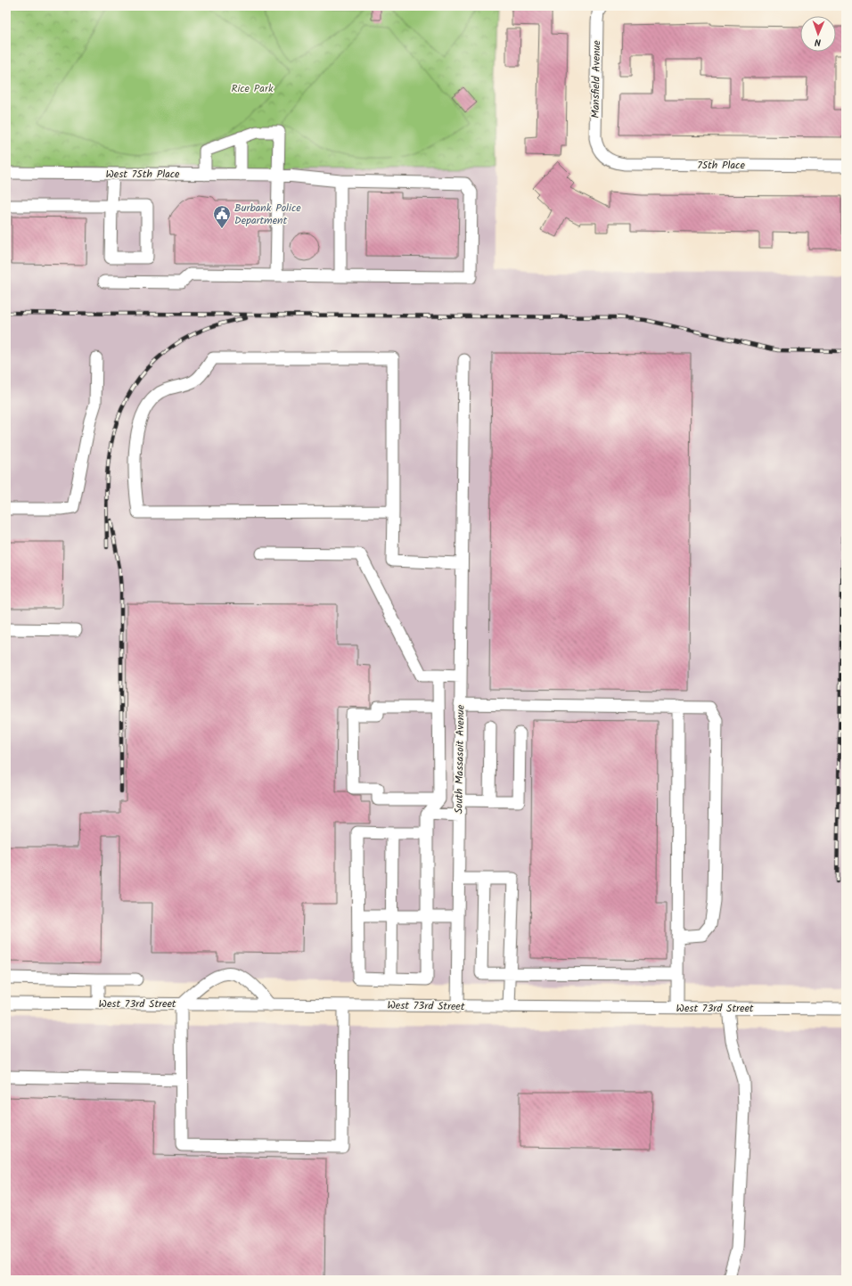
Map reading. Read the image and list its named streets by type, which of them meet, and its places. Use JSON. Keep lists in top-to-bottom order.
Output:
{
  "streets": {
    "street": [
      "Mansfield Avenue",
      "75th Place",
      "West 75th Place",
      "South Massasoit Avenue",
      "West 73rd Street"
    ]
  },
  "crossings": [
    ["Mansfield Avenue", "75th Place"],
    ["South Massasoit Avenue", "West 73rd Street"]
  ],
  "parks": ["Rice Park"],
  "places": {
    "public building": ["Burbank Police Department"]
  },
  "north": "bottom"
}
